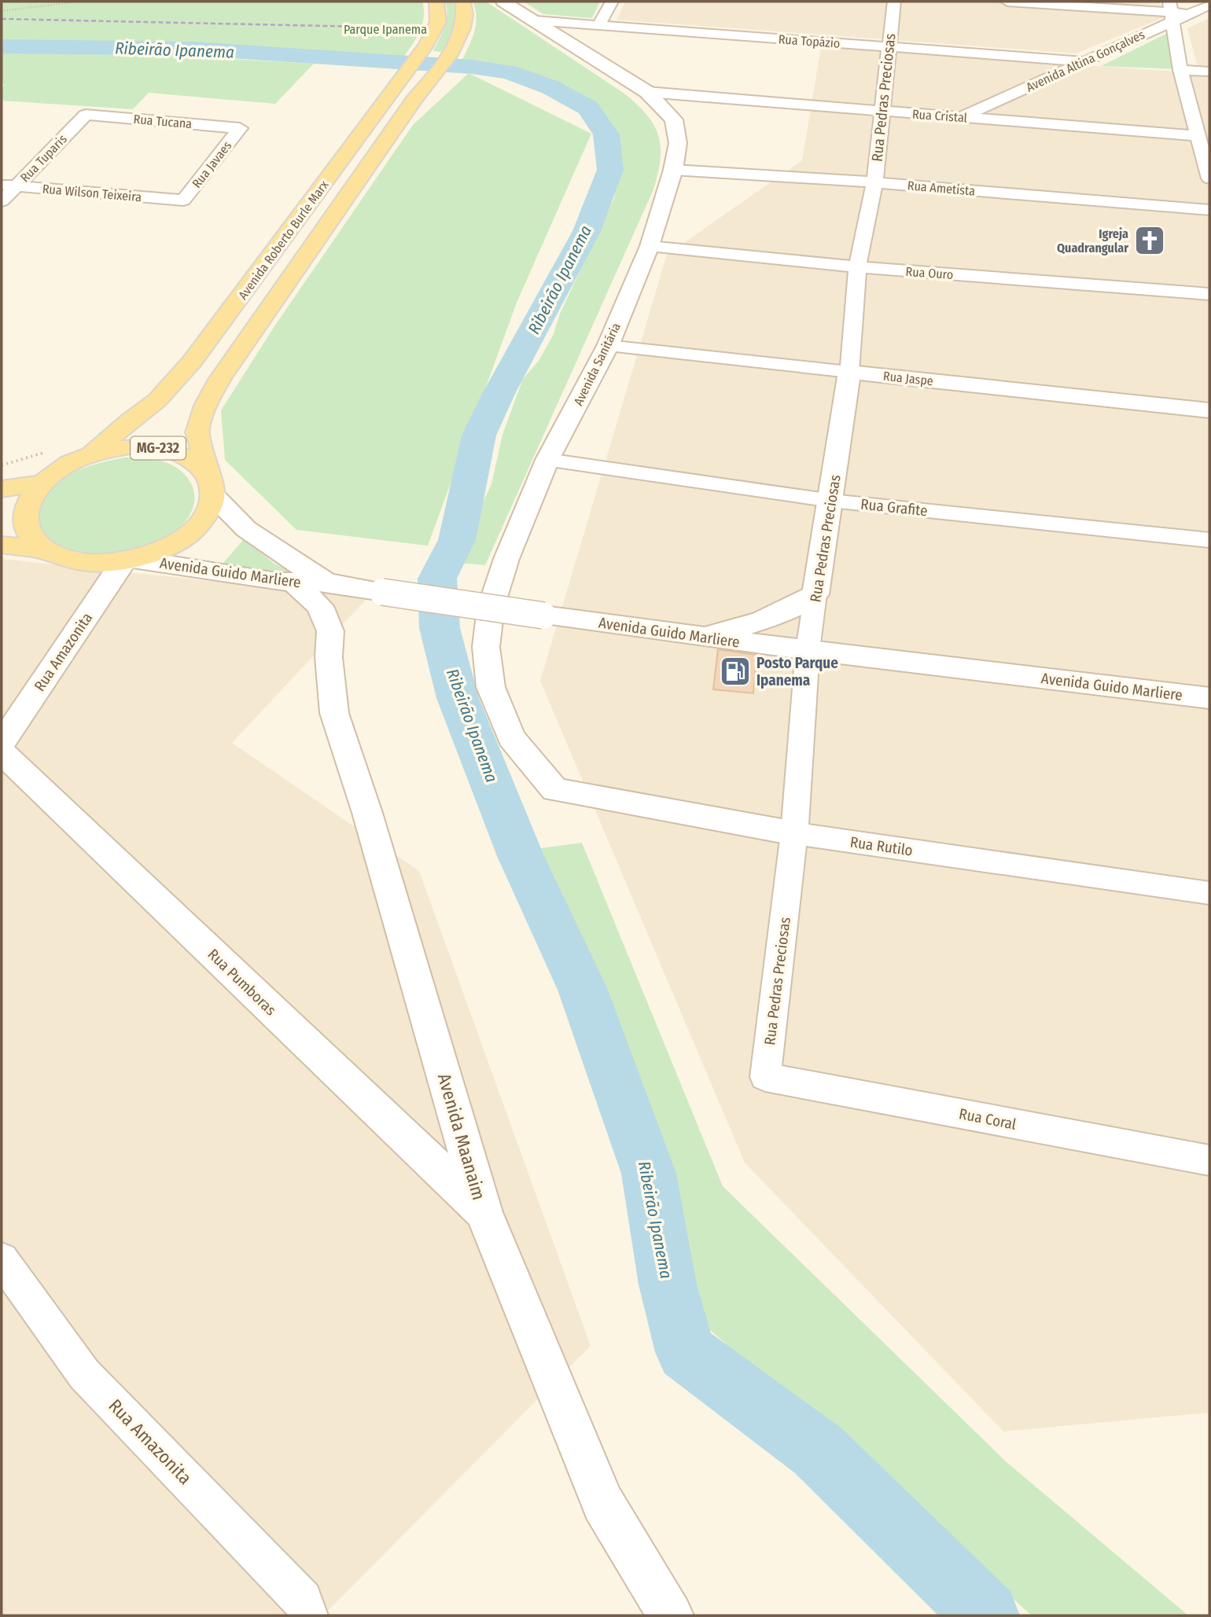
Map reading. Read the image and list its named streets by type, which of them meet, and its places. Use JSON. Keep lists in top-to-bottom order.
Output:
{
  "streets": {
    "main road": [
      "Rua Pedras Preciosas",
      "Avenida Roberto Burle Marx",
      "Avenida Sanitária",
      "Rua Jaspe",
      "MG-232",
      "Avenida Guido Marliere",
      "Rua Amazonita",
      "Rua Rutilo",
      "Rua Pumboras",
      "Avenida Maanaim"
    ],
    "street": [
      "Rua Topázio",
      "Avenida Altina Gonçalves",
      "Rua Cristal",
      "Rua Tucana",
      "Rua Tuparis",
      "Rua Javaes",
      "Rua Ametista",
      "Rua Wilson Teixeira",
      "Rua Ouro",
      "Rua Grafite",
      "Rua Coral"
    ]
  },
  "crossings": [
    ["Rua Topázio", "Avenida Altina Gonçalves"],
    ["Rua Topázio", "Rua Pedras Preciosas"],
    ["Rua Topázio", "Avenida Sanitária"],
    ["Avenida Altina Gonçalves", "Rua Cristal"],
    ["Rua Pedras Preciosas", "Rua Cristal"],
    ["Rua Pedras Preciosas", "Rua Ametista"],
    ["Rua Pedras Preciosas", "Rua Ouro"],
    ["Rua Pedras Preciosas", "Rua Jaspe"],
    ["Rua Pedras Preciosas", "Rua Grafite"],
    ["Rua Pedras Preciosas", "Avenida Guido Marliere"],
    ["Rua Pedras Preciosas", "Rua Rutilo"],
    ["Rua Pedras Preciosas", "Rua Coral"],
    ["Rua Cristal", "Avenida Sanitária"],
    ["Rua Tucana", "Rua Tuparis"],
    ["Rua Tucana", "Rua Javaes"],
    ["Rua Tuparis", "Rua Wilson Teixeira"],
    ["Rua Javaes", "Rua Wilson Teixeira"],
    ["Rua Ametista", "Avenida Sanitária"],
    ["Avenida Roberto Burle Marx", "MG-232"],
    ["Avenida Roberto Burle Marx", "Avenida Guido Marliere"],
    ["Avenida Roberto Burle Marx", "Rua Amazonita"],
    ["Rua Ouro", "Avenida Sanitária"],
    ["Avenida Sanitária", "Rua Jaspe"],
    ["Avenida Sanitária", "Rua Grafite"],
    ["Avenida Sanitária", "Rua Rutilo"],
    ["MG-232", "Avenida Guido Marliere"],
    ["MG-232", "Rua Amazonita"],
    ["Avenida Guido Marliere", "Rua Amazonita"],
    ["Avenida Guido Marliere", "Avenida Maanaim"],
    ["Rua Pumboras", "Avenida Maanaim"]
  ],
  "water": ["Ribeirão Ipanema"],
  "parks": ["Parque Ipanema"],
  "places": {
    "church": ["Igreja Quadrangular"],
    "fuel station": ["Posto Parque Ipanema"]
  }
}
